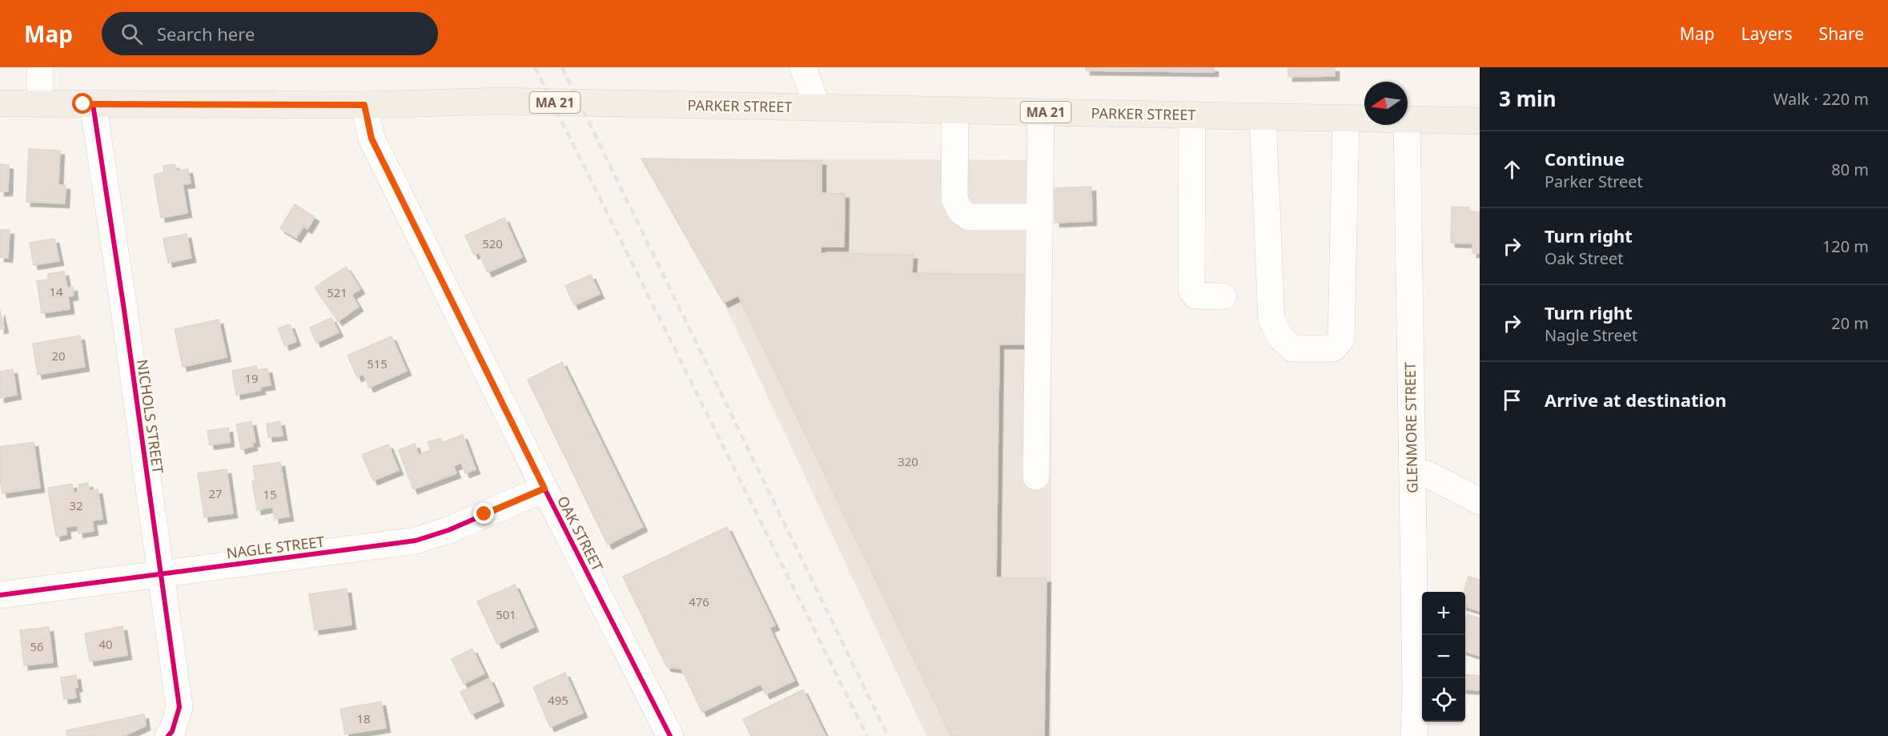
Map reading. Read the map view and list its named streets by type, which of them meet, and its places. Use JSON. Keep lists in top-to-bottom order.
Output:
{
  "streets": {
    "main road": ["MA 21", "PARKER STREET"],
    "street": [
      "NICHOLS STREET",
      "GLENMORE STREET",
      "OAK STREET",
      "NAGLE STREET"
    ]
  },
  "crossings": [
    ["PARKER STREET", "NICHOLS STREET"],
    ["PARKER STREET", "OAK STREET"],
    ["NICHOLS STREET", "NAGLE STREET"],
    ["OAK STREET", "NAGLE STREET"]
  ],
  "house_numbers": [
    "520",
    "14",
    "521",
    "20",
    "515",
    "19",
    "320",
    "27",
    "15",
    "32",
    "476",
    "501",
    "40",
    "56",
    "495",
    "18"
  ],
  "north": "left",
  "page": {
    "header": "Map",
    "search": "Search here",
    "nav": ["Map", "Layers", "Share"],
    "heading": ["3 min", "Walk · 220 m"],
    "list": [
      ["Continue", "Parker Street", "80 m"],
      ["Turn right", "Oak Street", "120 m"],
      ["Turn right", "Nagle Street", "20 m"],
      "Arrive at destination"
    ],
    "map_buttons": ["+", "−"]
  }
}
